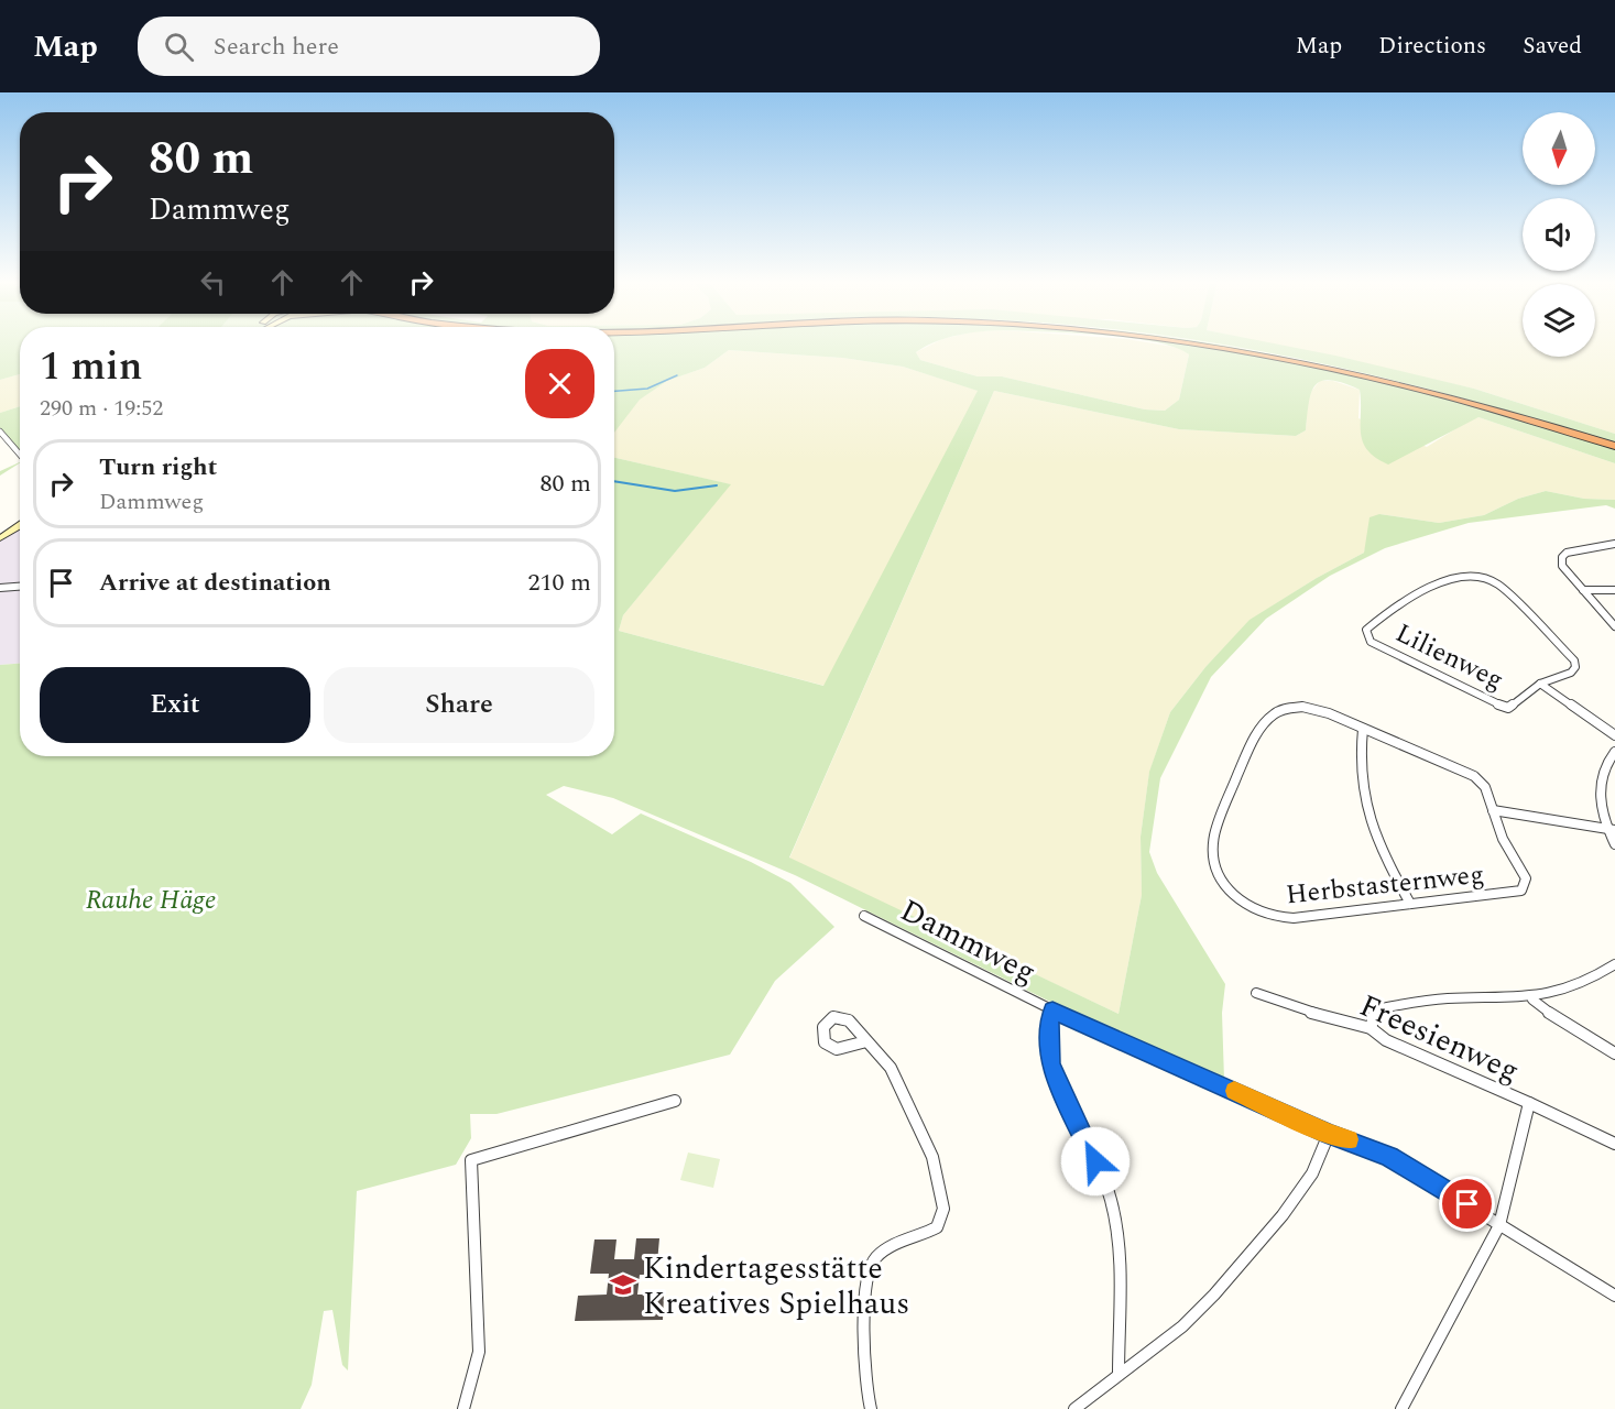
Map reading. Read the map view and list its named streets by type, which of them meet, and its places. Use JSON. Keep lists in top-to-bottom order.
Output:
{
  "streets": {
    "street": [
      "Lilienweg",
      "Herbstasternweg",
      "Dammweg",
      "Freesienweg"
    ]
  },
  "parks": ["Rauhe Häge"],
  "places": {
    "school or university": ["Kindertagesstätte Kreatives Spielhaus"]
  },
  "north": "bottom",
  "page": {
    "header": "Map",
    "search": "Search here",
    "nav": ["Map", "Directions", "Saved"],
    "turn": ["80 m", "Dammweg"],
    "heading": ["1 min", "290 m · 19:52"],
    "list": [
      {
        "name": "Turn right",
        "note": "Dammweg",
        "value": "80 m"
      },
      {
        "name": "Arrive at destination",
        "value": "210 m"
      }
    ],
    "buttons": ["Exit", "Share"]
  }
}
